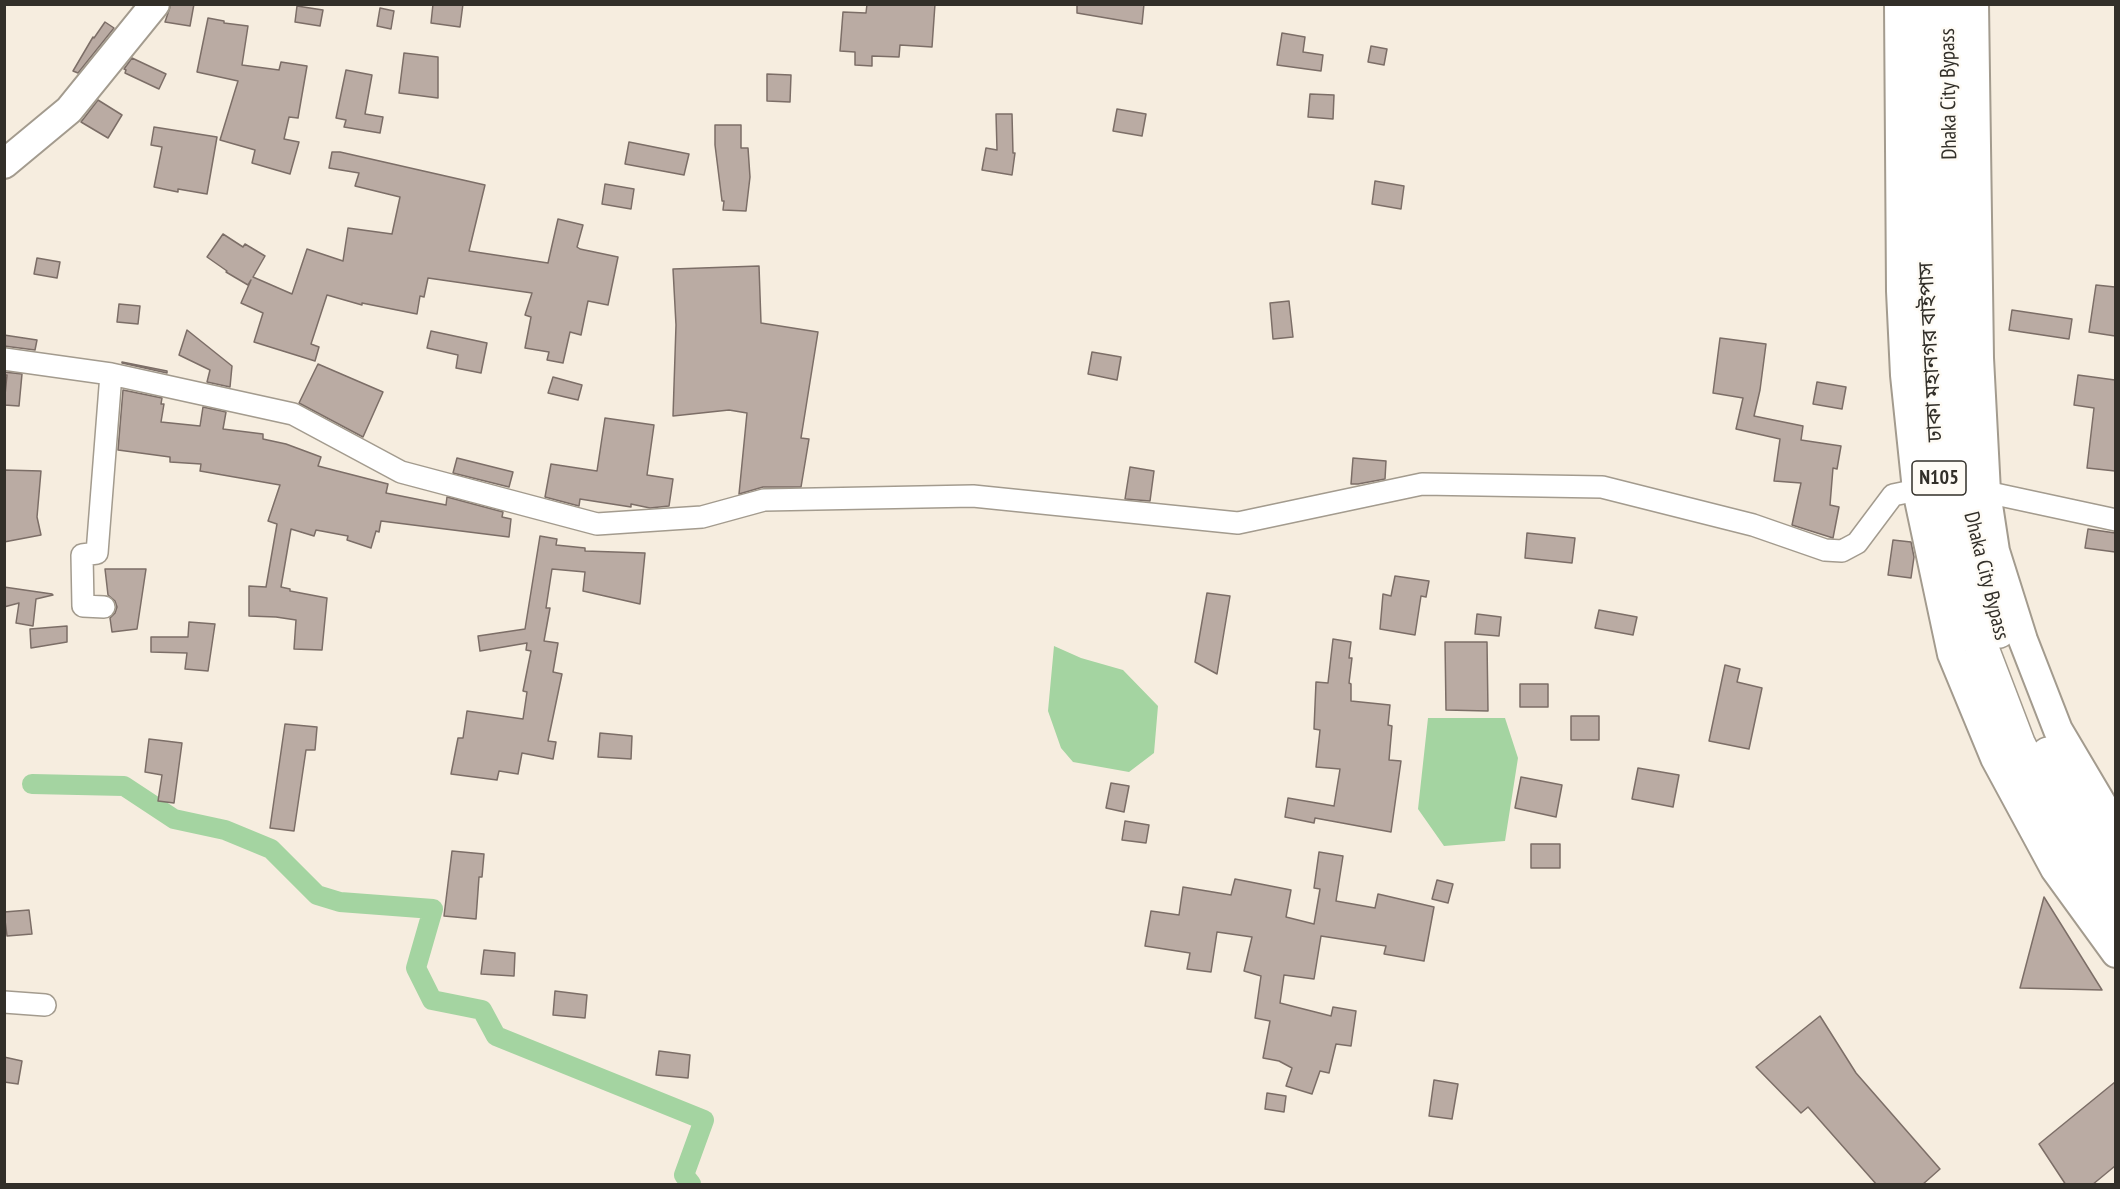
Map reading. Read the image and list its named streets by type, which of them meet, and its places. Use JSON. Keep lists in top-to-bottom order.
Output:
{
  "streets": {
    "highway": ["Dhaka City Bypass", "ঢাকা মহানগর বাইপাস", "N105"]
  }
}
